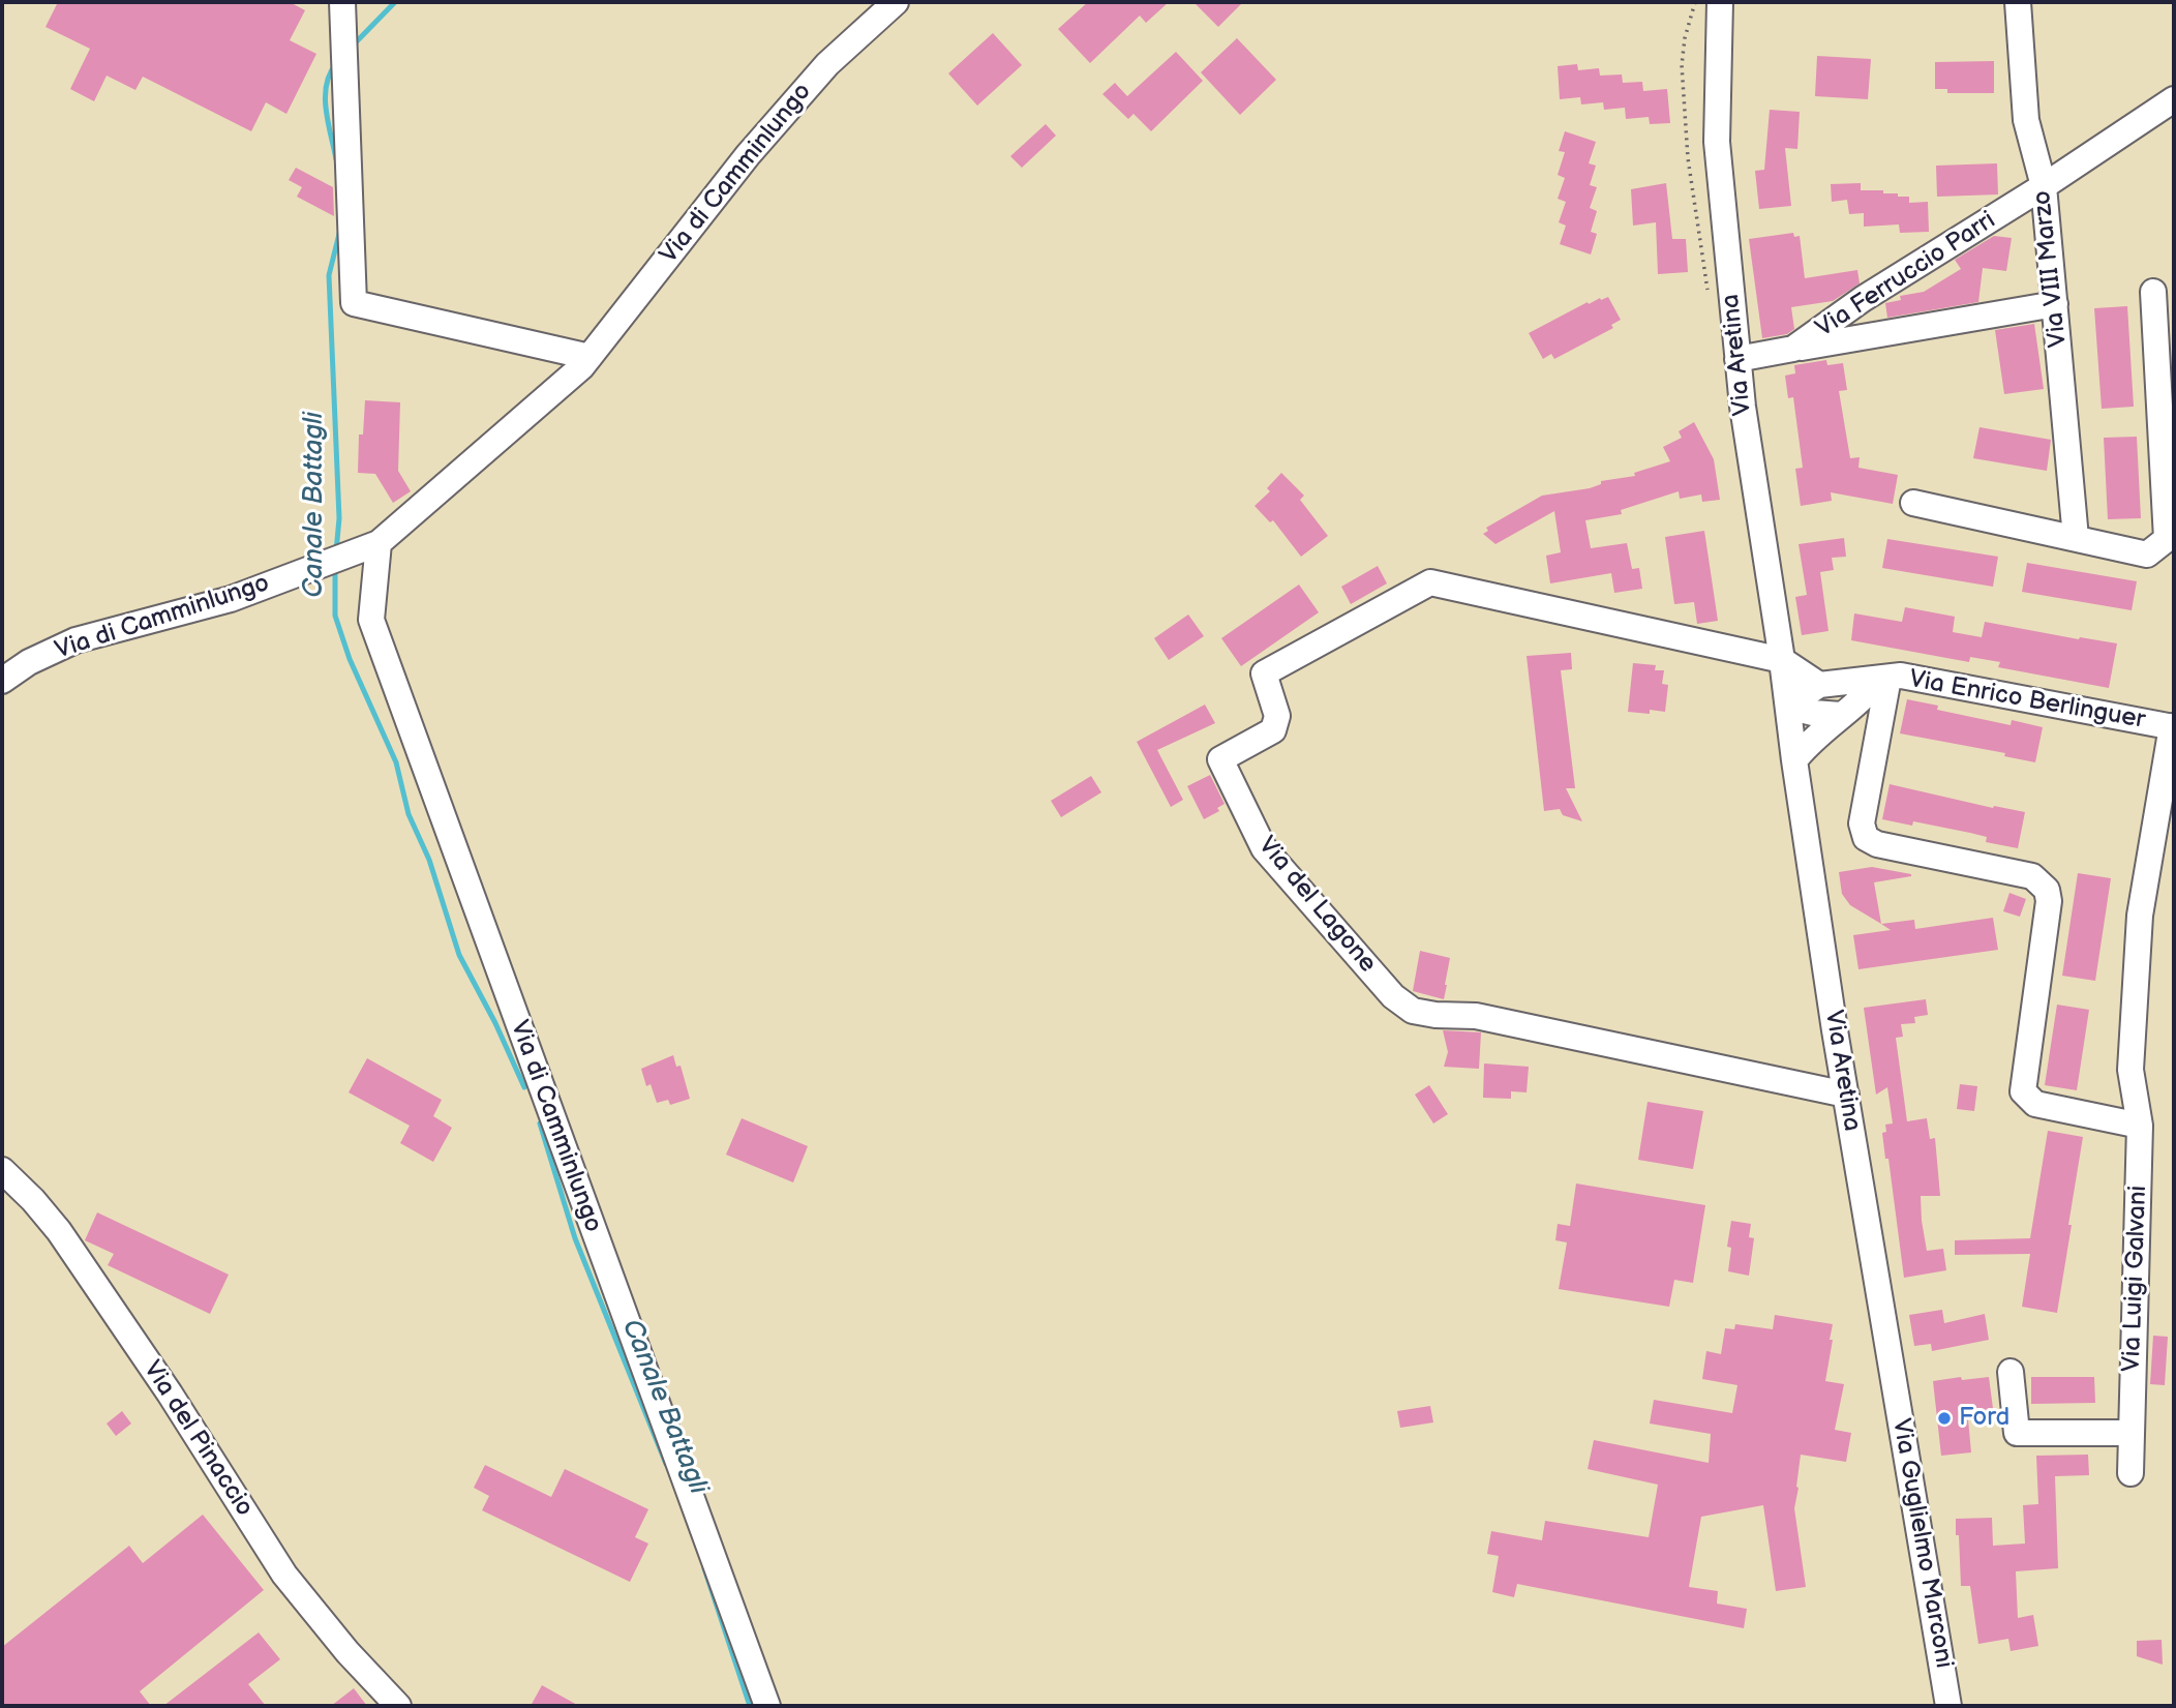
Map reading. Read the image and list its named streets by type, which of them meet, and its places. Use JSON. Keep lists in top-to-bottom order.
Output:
{
  "streets": {
    "street": [
      "Via di Camminlungo",
      "Via VIII Marzo",
      "Via Ferruccio Parri",
      "Via Aretina",
      "Via Enrico Berlinguer",
      "Via del Lagone",
      "Via Luigi Galvani",
      "Via del Pinaccio",
      "Via Guglielmo Marconi"
    ]
  },
  "crossings": [
    ["Via VIII Marzo", "Via Ferruccio Parri"],
    ["Via Ferruccio Parri", "Via Aretina"],
    ["Via Aretina", "Via Enrico Berlinguer"],
    ["Via Aretina", "Via del Lagone"],
    ["Via Aretina", "Via Guglielmo Marconi"],
    ["Via Enrico Berlinguer", "Via Luigi Galvani"]
  ],
  "water": ["Canale Battagli"],
  "places": ["Ford"]
}
